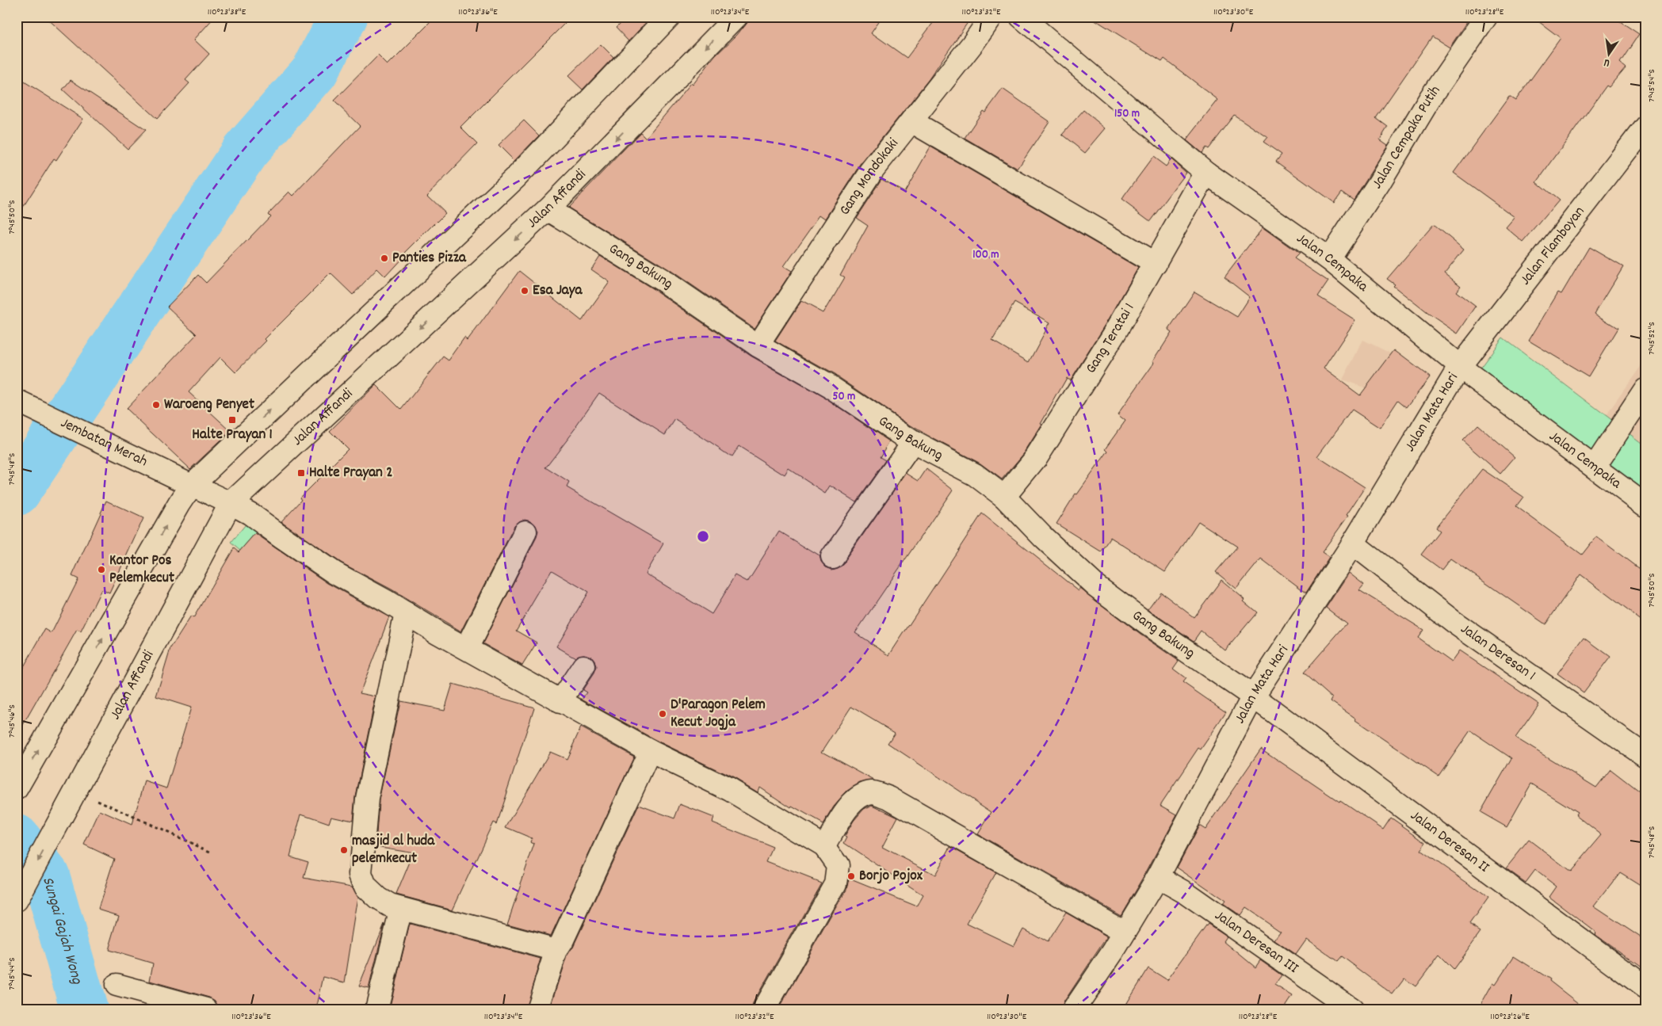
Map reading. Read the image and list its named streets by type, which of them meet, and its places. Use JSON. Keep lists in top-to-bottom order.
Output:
{
  "streets": {
    "street": [
      "Jalan Cempaka Putih",
      "Gang Mondokaki",
      "Jalan Affandi",
      "Jalan Flamboyan",
      "Jalan Cempaka",
      "Gang Bakung",
      "Gang Teratai 1",
      "Jalan Mata Hari",
      "Jembatan Merah",
      "Jalan Deresan 1",
      "Jalan Deresan II",
      "Jalan Deresan III"
    ]
  },
  "crossings": [
    ["Jalan Cempaka Putih", "Jalan Cempaka"],
    ["Gang Mondokaki", "Gang Bakung"],
    ["Jalan Affandi", "Gang Bakung"],
    ["Jalan Affandi", "Jembatan Merah"],
    ["Jalan Flamboyan", "Jalan Cempaka"],
    ["Jalan Flamboyan", "Jalan Mata Hari"],
    ["Jalan Cempaka", "Gang Teratai 1"],
    ["Jalan Cempaka", "Jalan Mata Hari"],
    ["Gang Bakung", "Gang Teratai 1"],
    ["Gang Bakung", "Jalan Mata Hari"],
    ["Gang Bakung", "Jalan Deresan II"],
    ["Jalan Mata Hari", "Jalan Deresan 1"],
    ["Jalan Mata Hari", "Jalan Deresan II"],
    ["Jalan Mata Hari", "Jalan Deresan III"]
  ],
  "water": ["Sungai Gajah Wong"],
  "places": {
    "other": [
      "Panties Pizza",
      "Esa Jaya",
      "Waroeng Penyet",
      "Kantor Pos Pelemkecut",
      "D'Paragon Pelem Kecut Jogja",
      "masjid al huda pelemkecut",
      "Borjo Pojox"
    ],
    "transit": ["Halte Prayan 1", "Halte Prayan 2"]
  },
  "north": "bottom",
  "coordinates": [
    "110°23'38\"E",
    "110°23'36\"E",
    "110°23'34\"E",
    "110°23'32\"E",
    "110°23'30\"E",
    "110°23'28\"E",
    "7°45'54\"S",
    "7°45'50\"S",
    "7°45'52\"S",
    "7°45'48\"S",
    "7°45'46\"S",
    "7°45'44\"S",
    "110°23'26\"E"
  ],
  "rings": ["150 m", "100 m", "50 m"]
}
